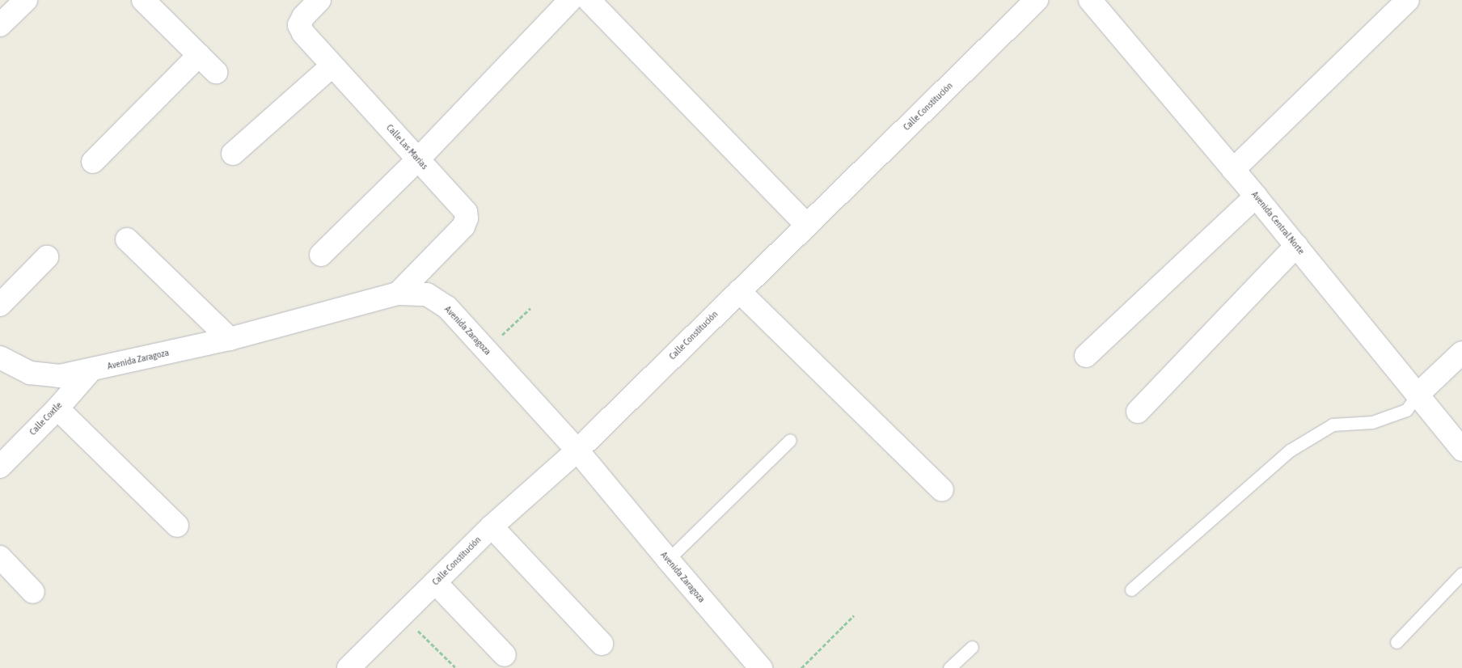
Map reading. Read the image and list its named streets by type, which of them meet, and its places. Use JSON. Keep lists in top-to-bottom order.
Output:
{
  "streets": {
    "street": [
      "Calle Constitución",
      "Calle Las Marías",
      "Avenida Central Norte",
      "Avenida Zaragoza",
      "Calle Coxtle"
    ]
  },
  "crossings": [
    ["Calle Constitución", "Avenida Zaragoza"],
    ["Calle Las Marías", "Avenida Zaragoza"],
    ["Avenida Zaragoza", "Calle Coxtle"]
  ]
}
